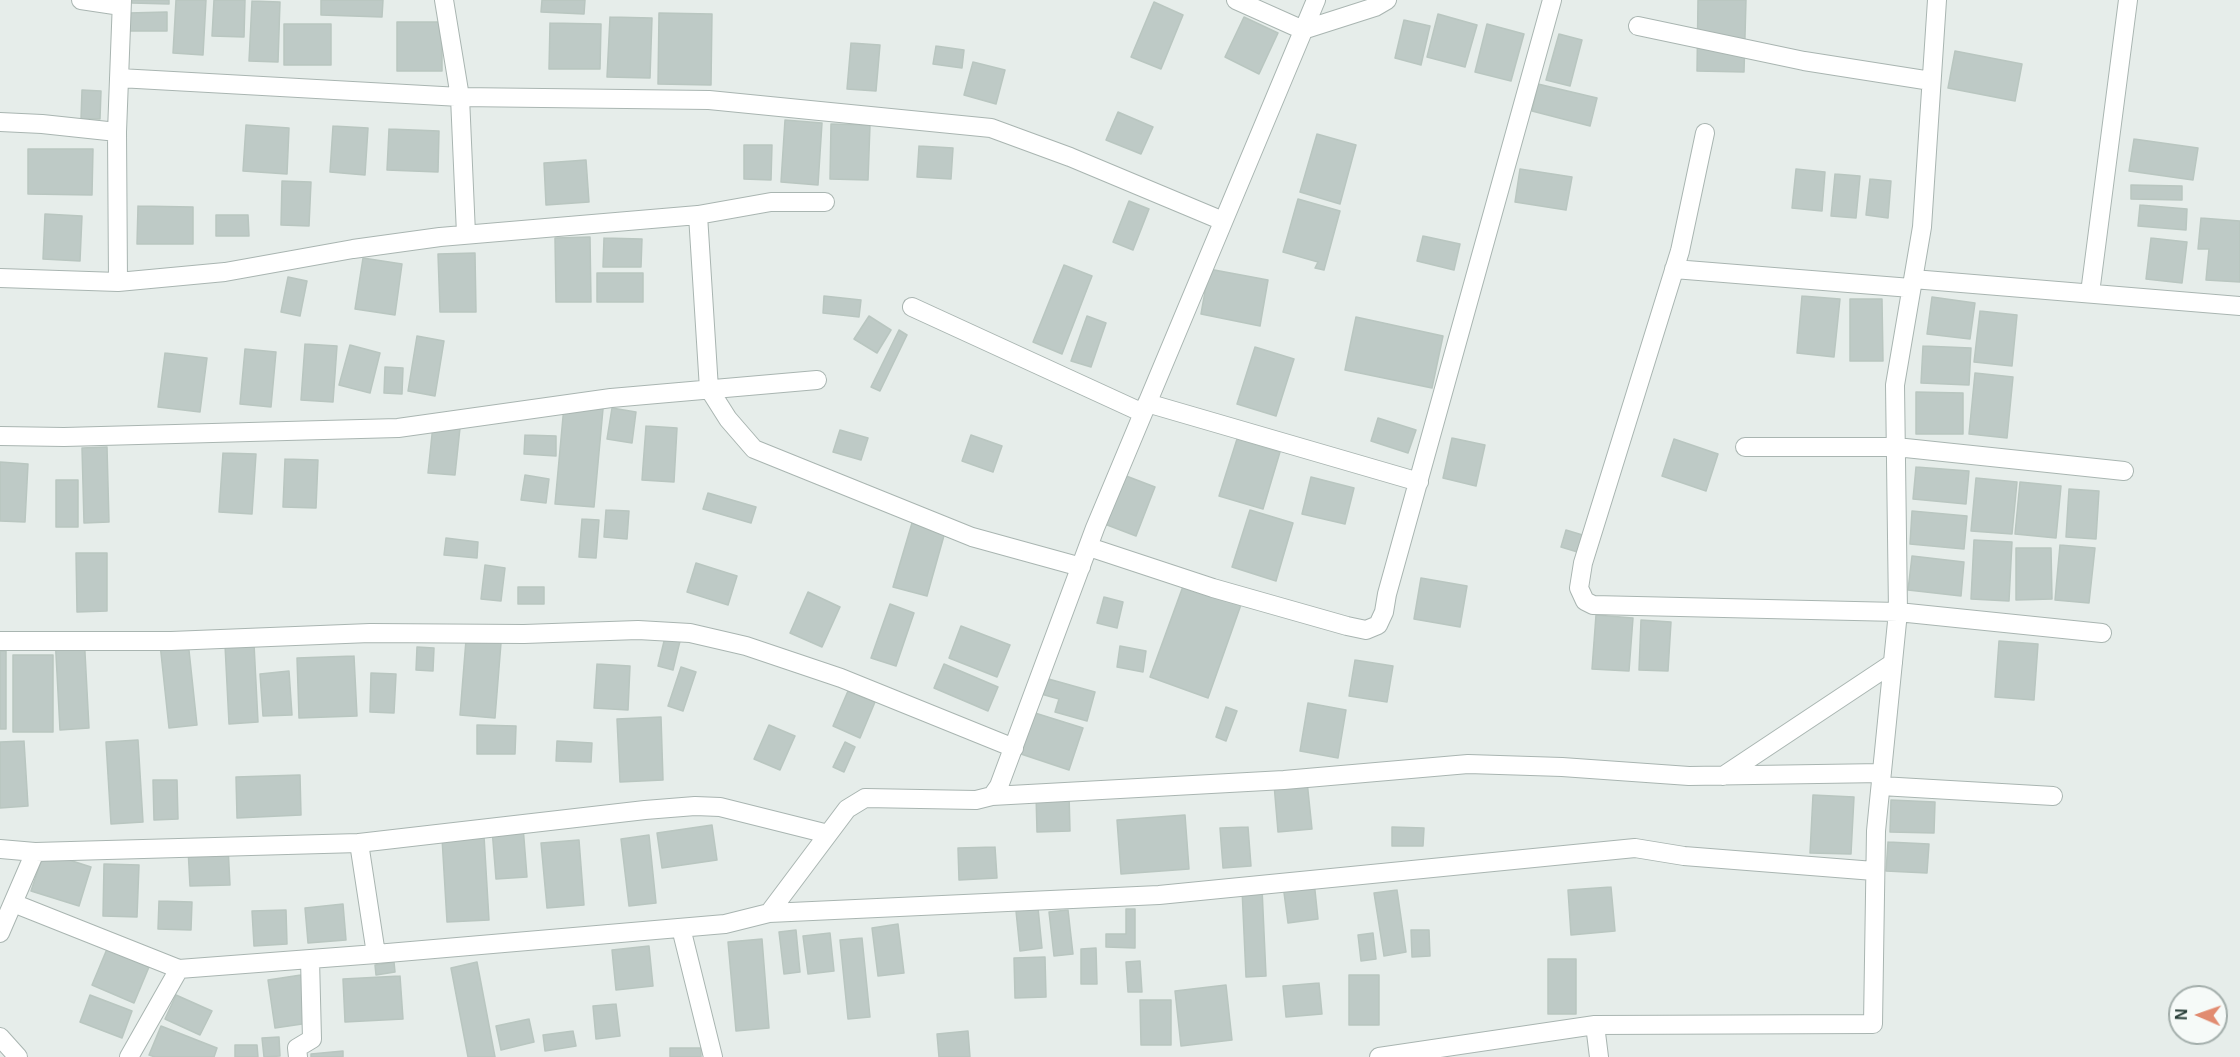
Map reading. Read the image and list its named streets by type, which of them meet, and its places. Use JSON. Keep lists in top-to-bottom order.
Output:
{
  "north": "left"
}
